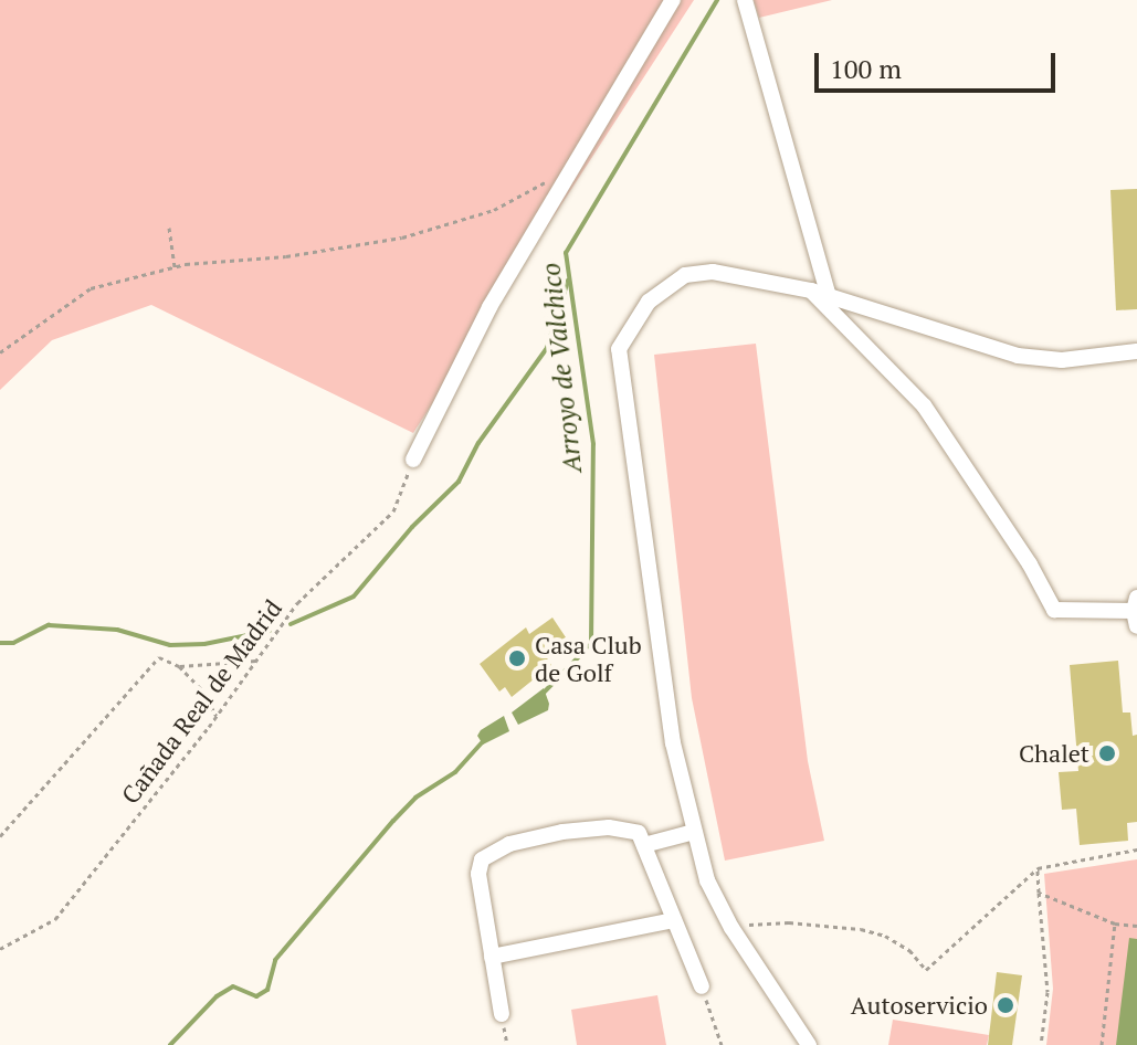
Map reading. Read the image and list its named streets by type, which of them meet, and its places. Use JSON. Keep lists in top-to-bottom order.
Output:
{
  "streets": {
    "path": ["Cañada Real de Madrid"]
  },
  "water": ["Arroyo de Valchico"],
  "places": ["Casa Club de Golf", "Chalet", "Autoservicio"],
  "scale_bar": "100 m"
}
